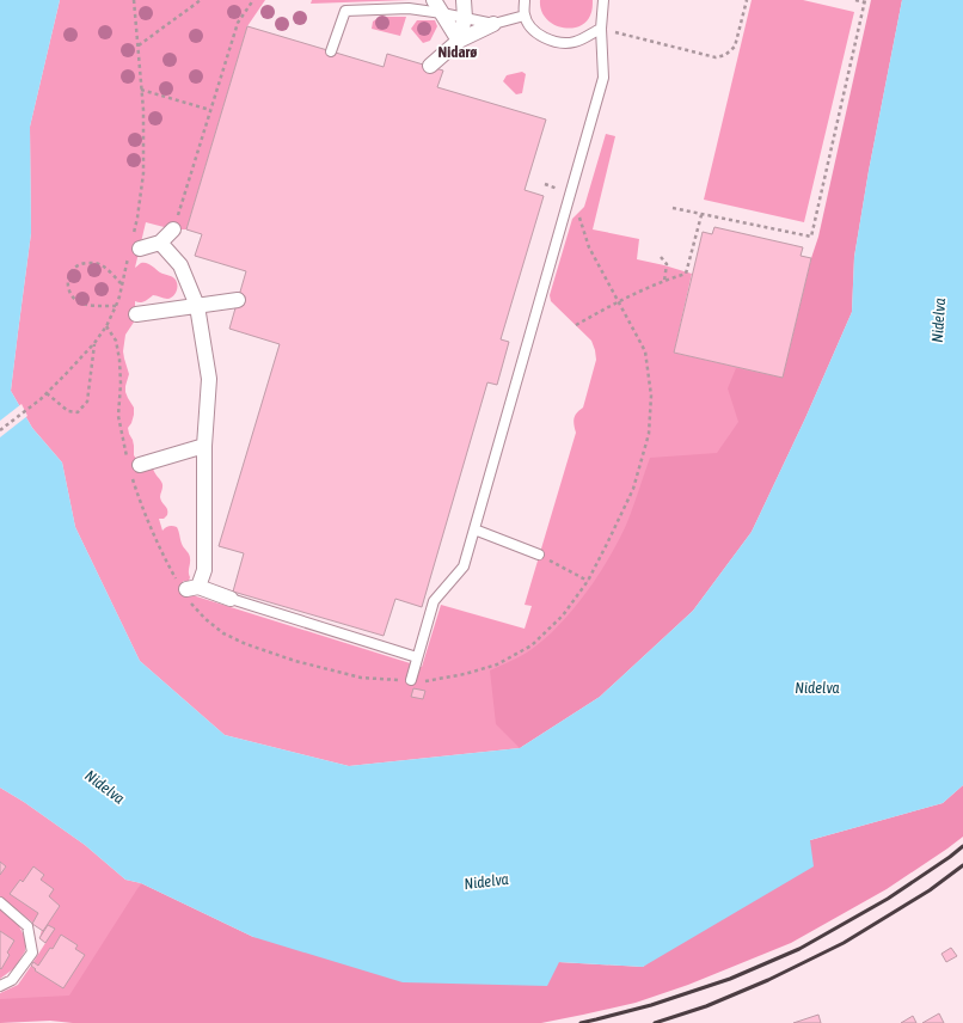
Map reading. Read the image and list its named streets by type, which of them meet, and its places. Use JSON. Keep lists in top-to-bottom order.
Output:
{
  "districts": ["Nidarø"],
  "water": ["Nidelva"]
}
